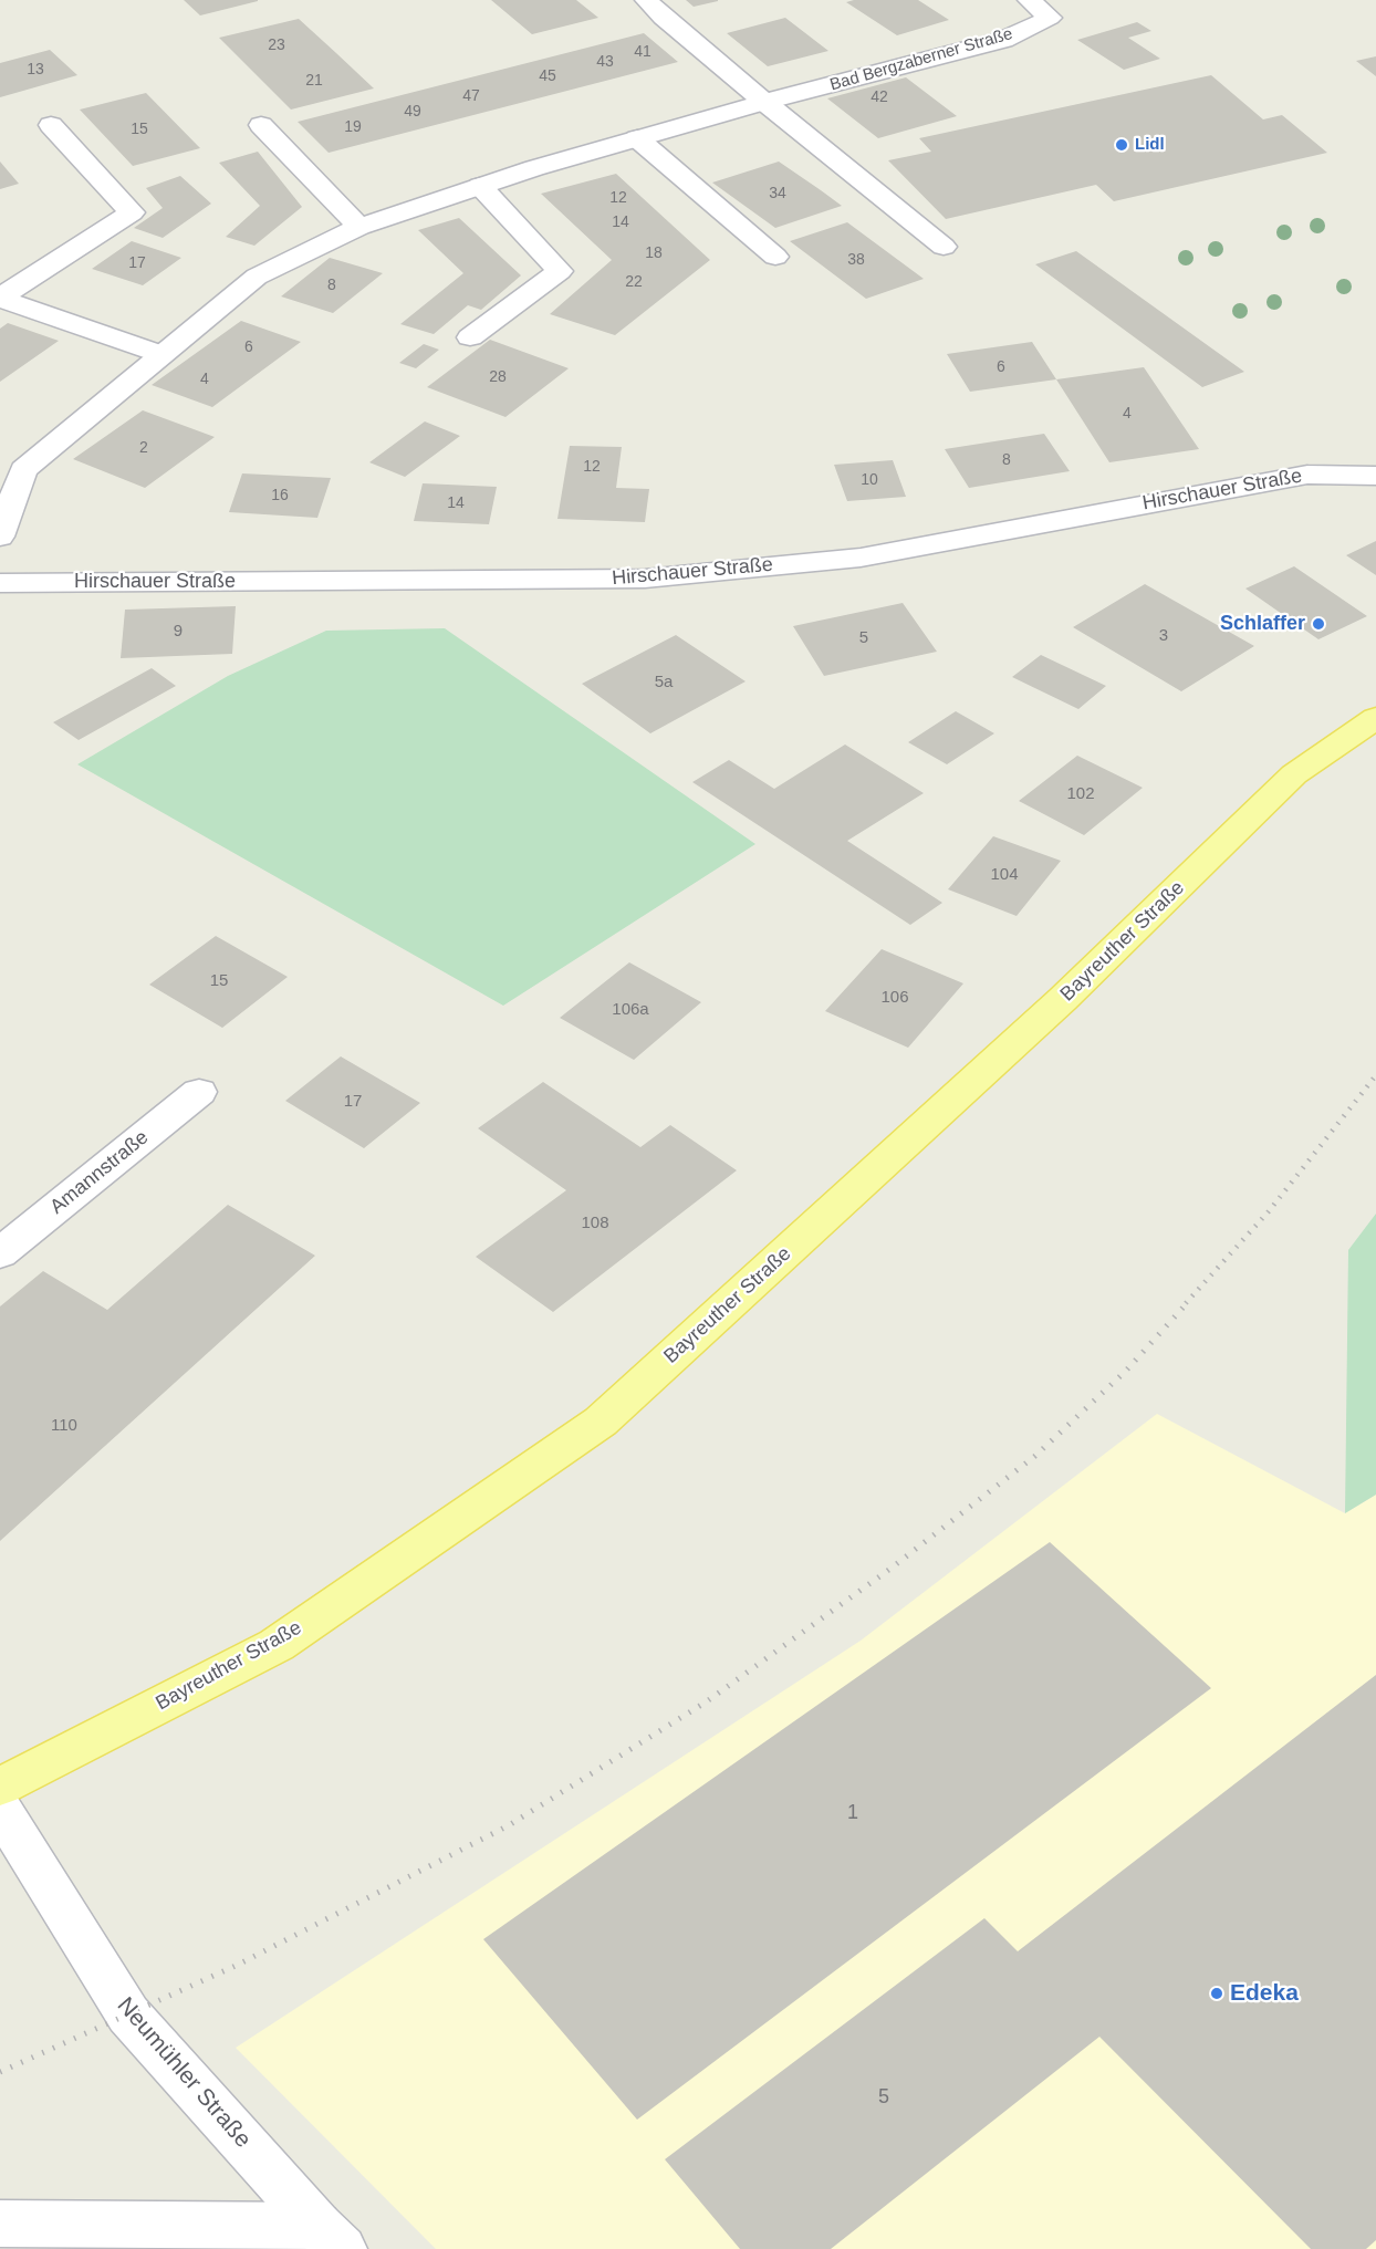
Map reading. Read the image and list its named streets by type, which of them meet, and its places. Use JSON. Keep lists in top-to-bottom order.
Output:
{
  "streets": {
    "main road": ["Bayreuther Straße"],
    "street": [
      "Bad Bergzaberner Straße",
      "Hirschauer Straße",
      "Amannstraße",
      "Neumühler Straße"
    ]
  },
  "places": ["Lidl", "Schlaffer", "Edeka"],
  "house_numbers": [
    "23",
    "41",
    "43",
    "13",
    "45",
    "21",
    "47",
    "42",
    "49",
    "19",
    "15",
    "34",
    "12",
    "14",
    "18",
    "38",
    "17",
    "22",
    "8",
    "6",
    "6",
    "28",
    "4",
    "4",
    "2",
    "8",
    "12",
    "10",
    "16",
    "14",
    "9",
    "3",
    "5",
    "5a",
    "102",
    "104",
    "15",
    "106",
    "106a",
    "17",
    "108",
    "110",
    "1",
    "5"
  ]
}
